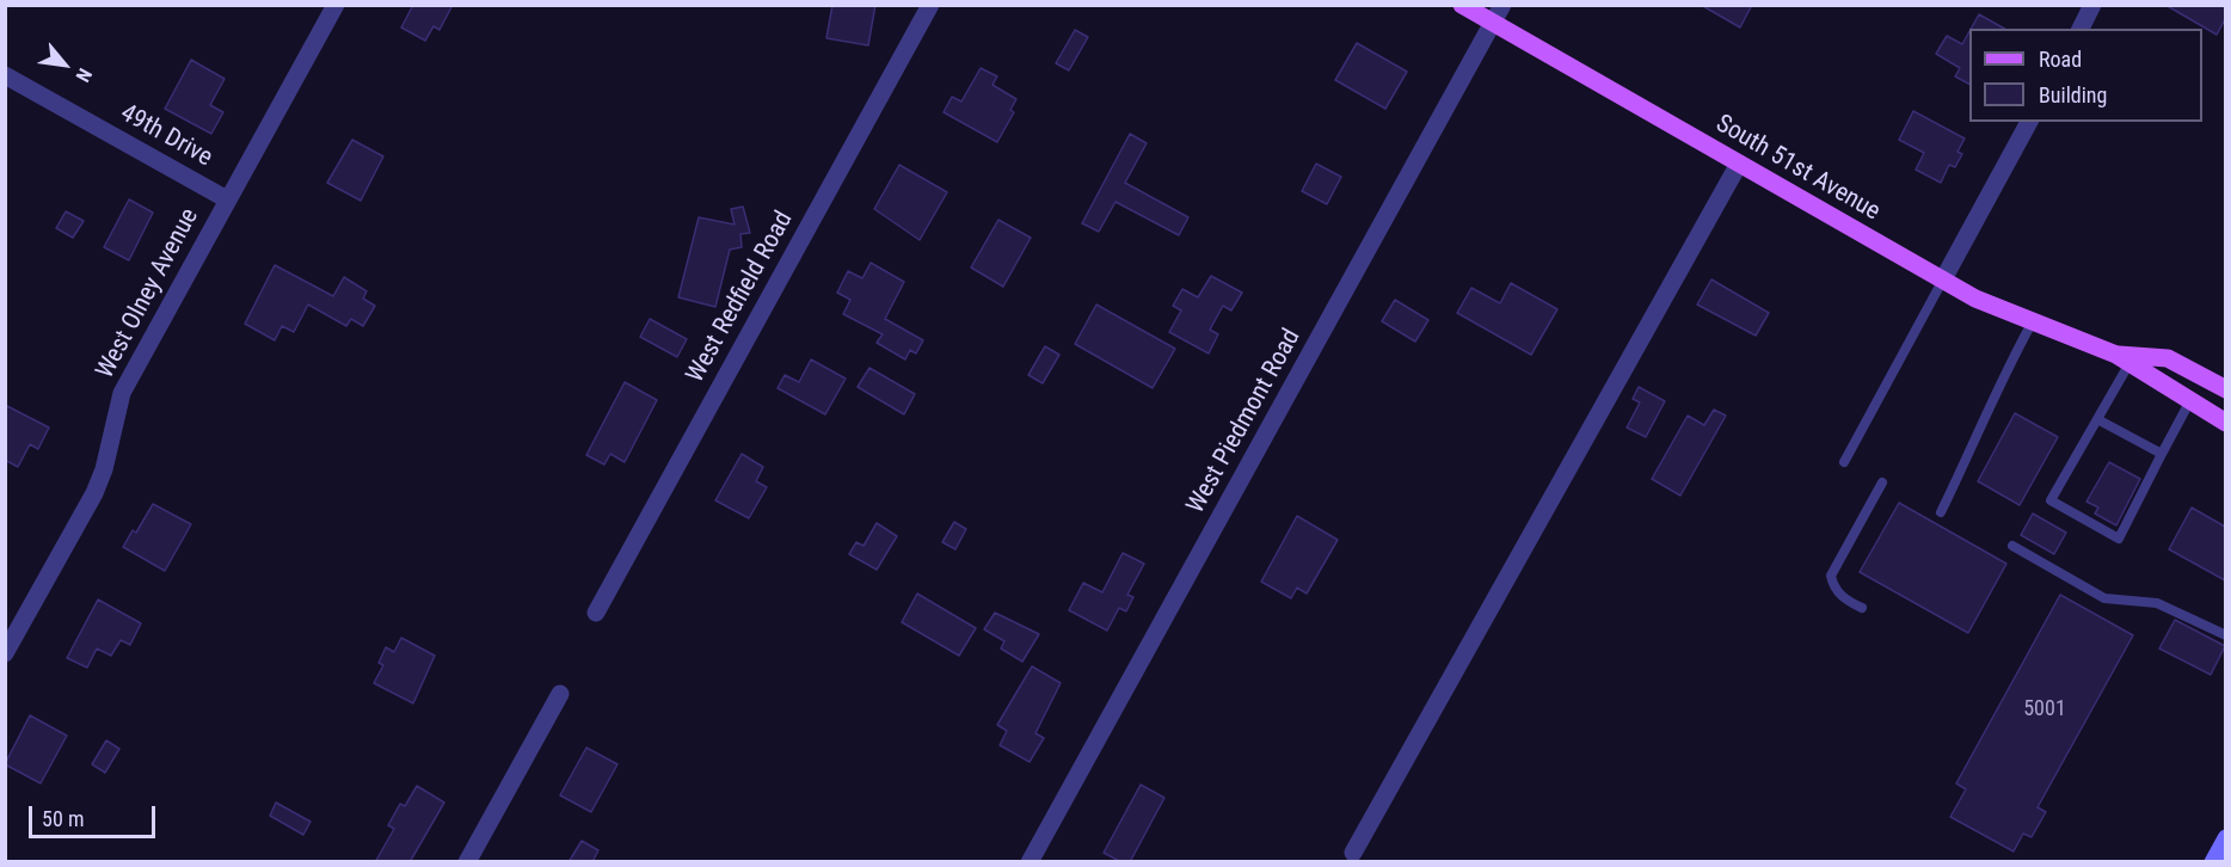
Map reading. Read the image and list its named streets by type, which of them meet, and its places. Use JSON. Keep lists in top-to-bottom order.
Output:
{
  "streets": {
    "main road": ["South 51st Avenue"],
    "street": [
      "49th Drive",
      "West Olney Avenue",
      "West Redfield Road",
      "West Piedmont Road"
    ]
  },
  "crossings": [
    ["49th Drive", "West Olney Avenue"],
    ["South 51st Avenue", "West Piedmont Road"]
  ],
  "house_numbers": ["5001"],
  "legend": ["Road", "Building"],
  "scale_bar": "50 m",
  "north": "bottom right"
}
